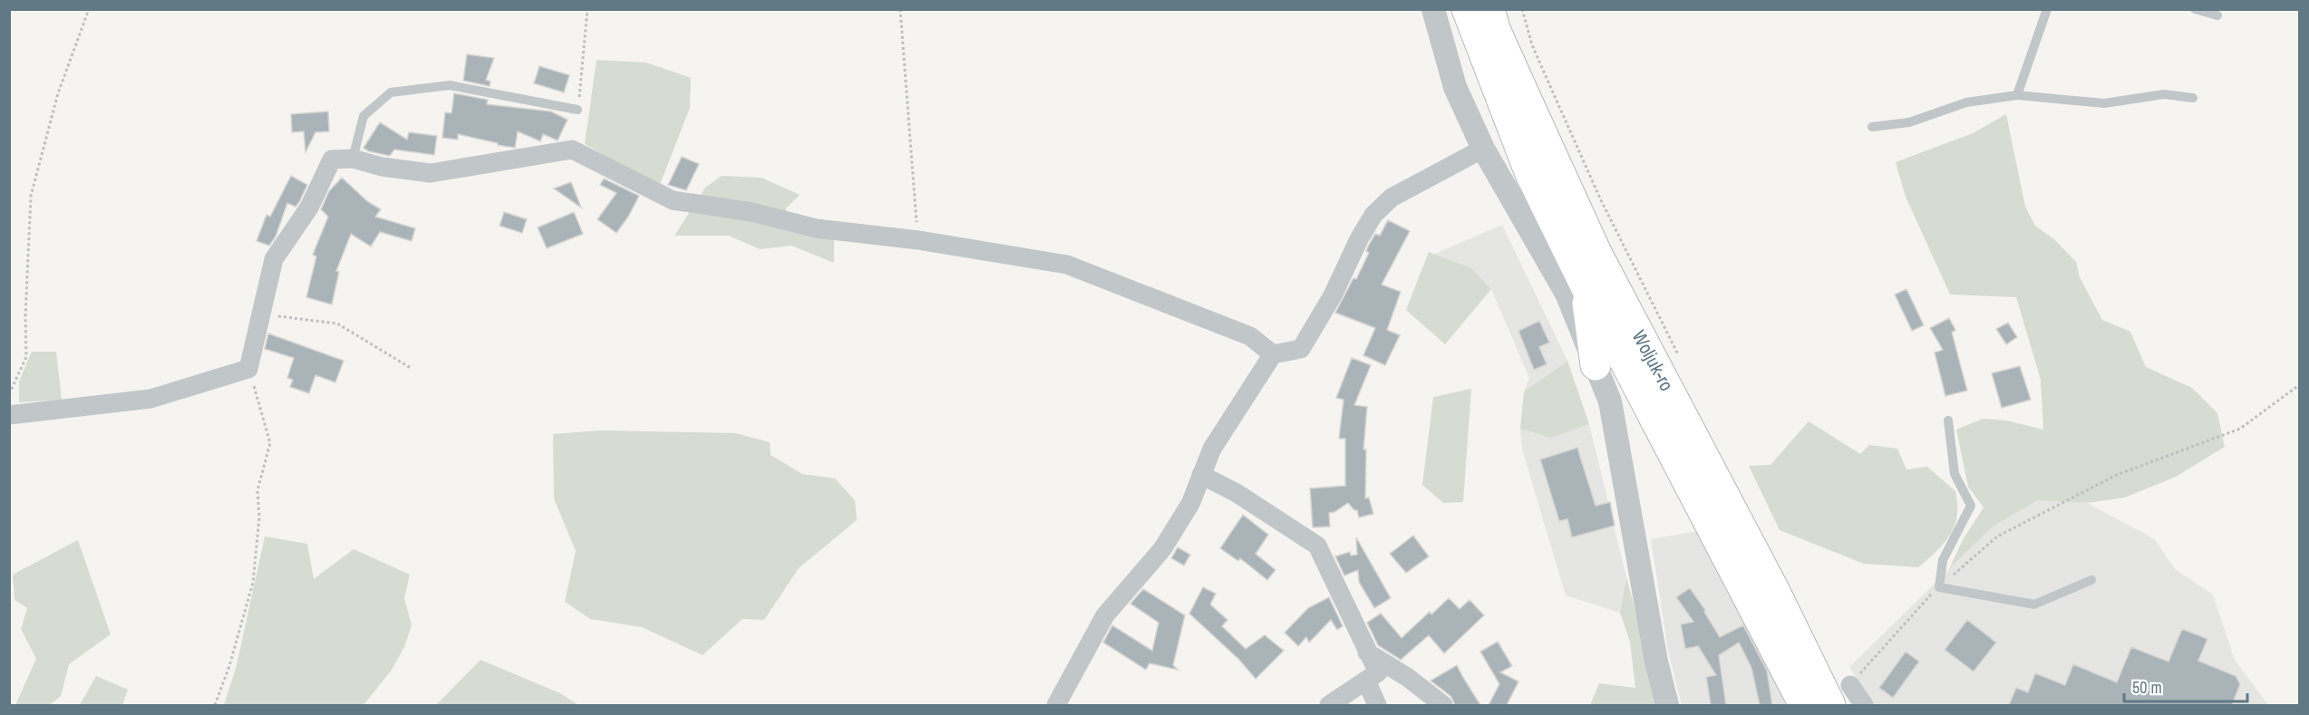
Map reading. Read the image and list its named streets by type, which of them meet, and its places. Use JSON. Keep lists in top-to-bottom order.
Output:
{
  "streets": {
    "main road": ["Woljuk-ro"]
  },
  "scale_bar": "50 m"
}
